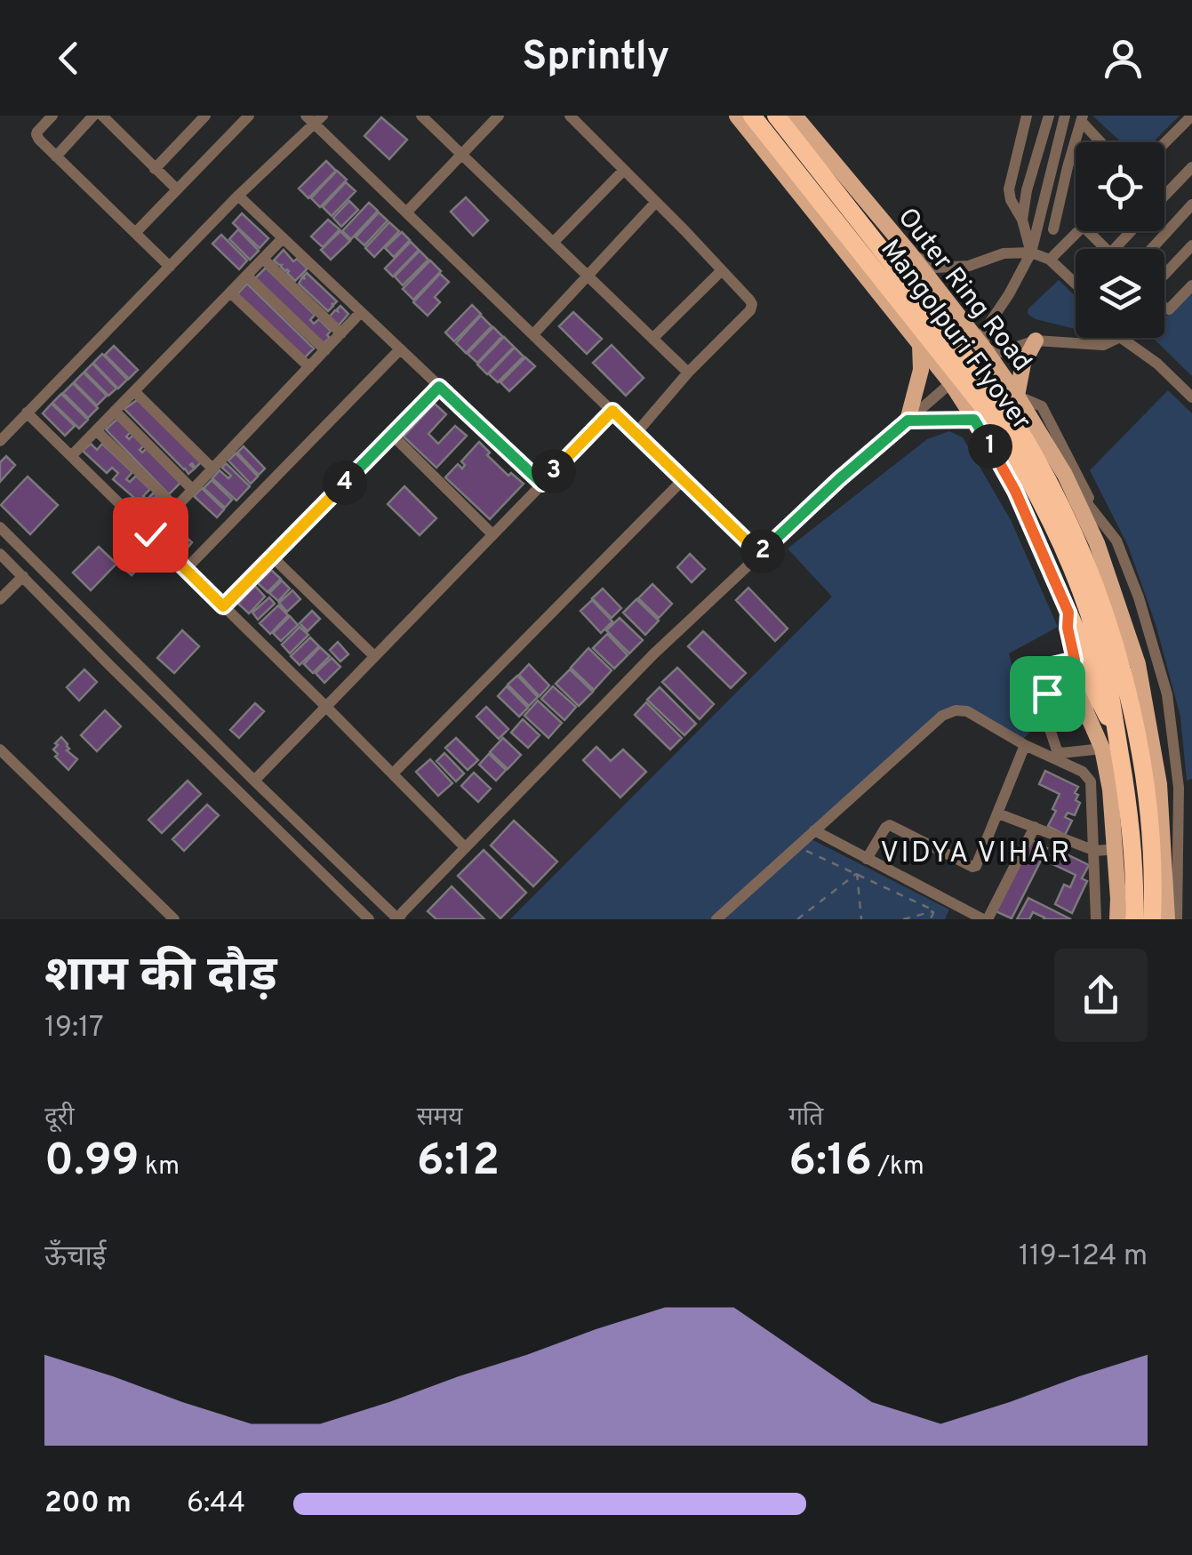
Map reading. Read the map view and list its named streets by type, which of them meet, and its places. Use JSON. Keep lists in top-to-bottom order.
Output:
{
  "streets": {
    "highway": ["Mangolpuri Flyover"],
    "main road": ["Outer Ring Road"]
  },
  "districts": ["VIDYA VIHAR"],
  "page": {
    "header": "Sprintly",
    "pins": [
      "1",
      "3",
      "4",
      "2"
    ],
    "heading": ["शाम की दौड़", "19:17"],
    "stats": [
      ["दूरी", "0.99 km"],
      ["समय", "6:12"],
      ["गति", "6:16 /km"]
    ],
    "chart": ["ऊँचाई", "119–124 m"],
    "list": [
      {
        "name": "200 m",
        "note": "6:44"
      }
    ]
  }
}
